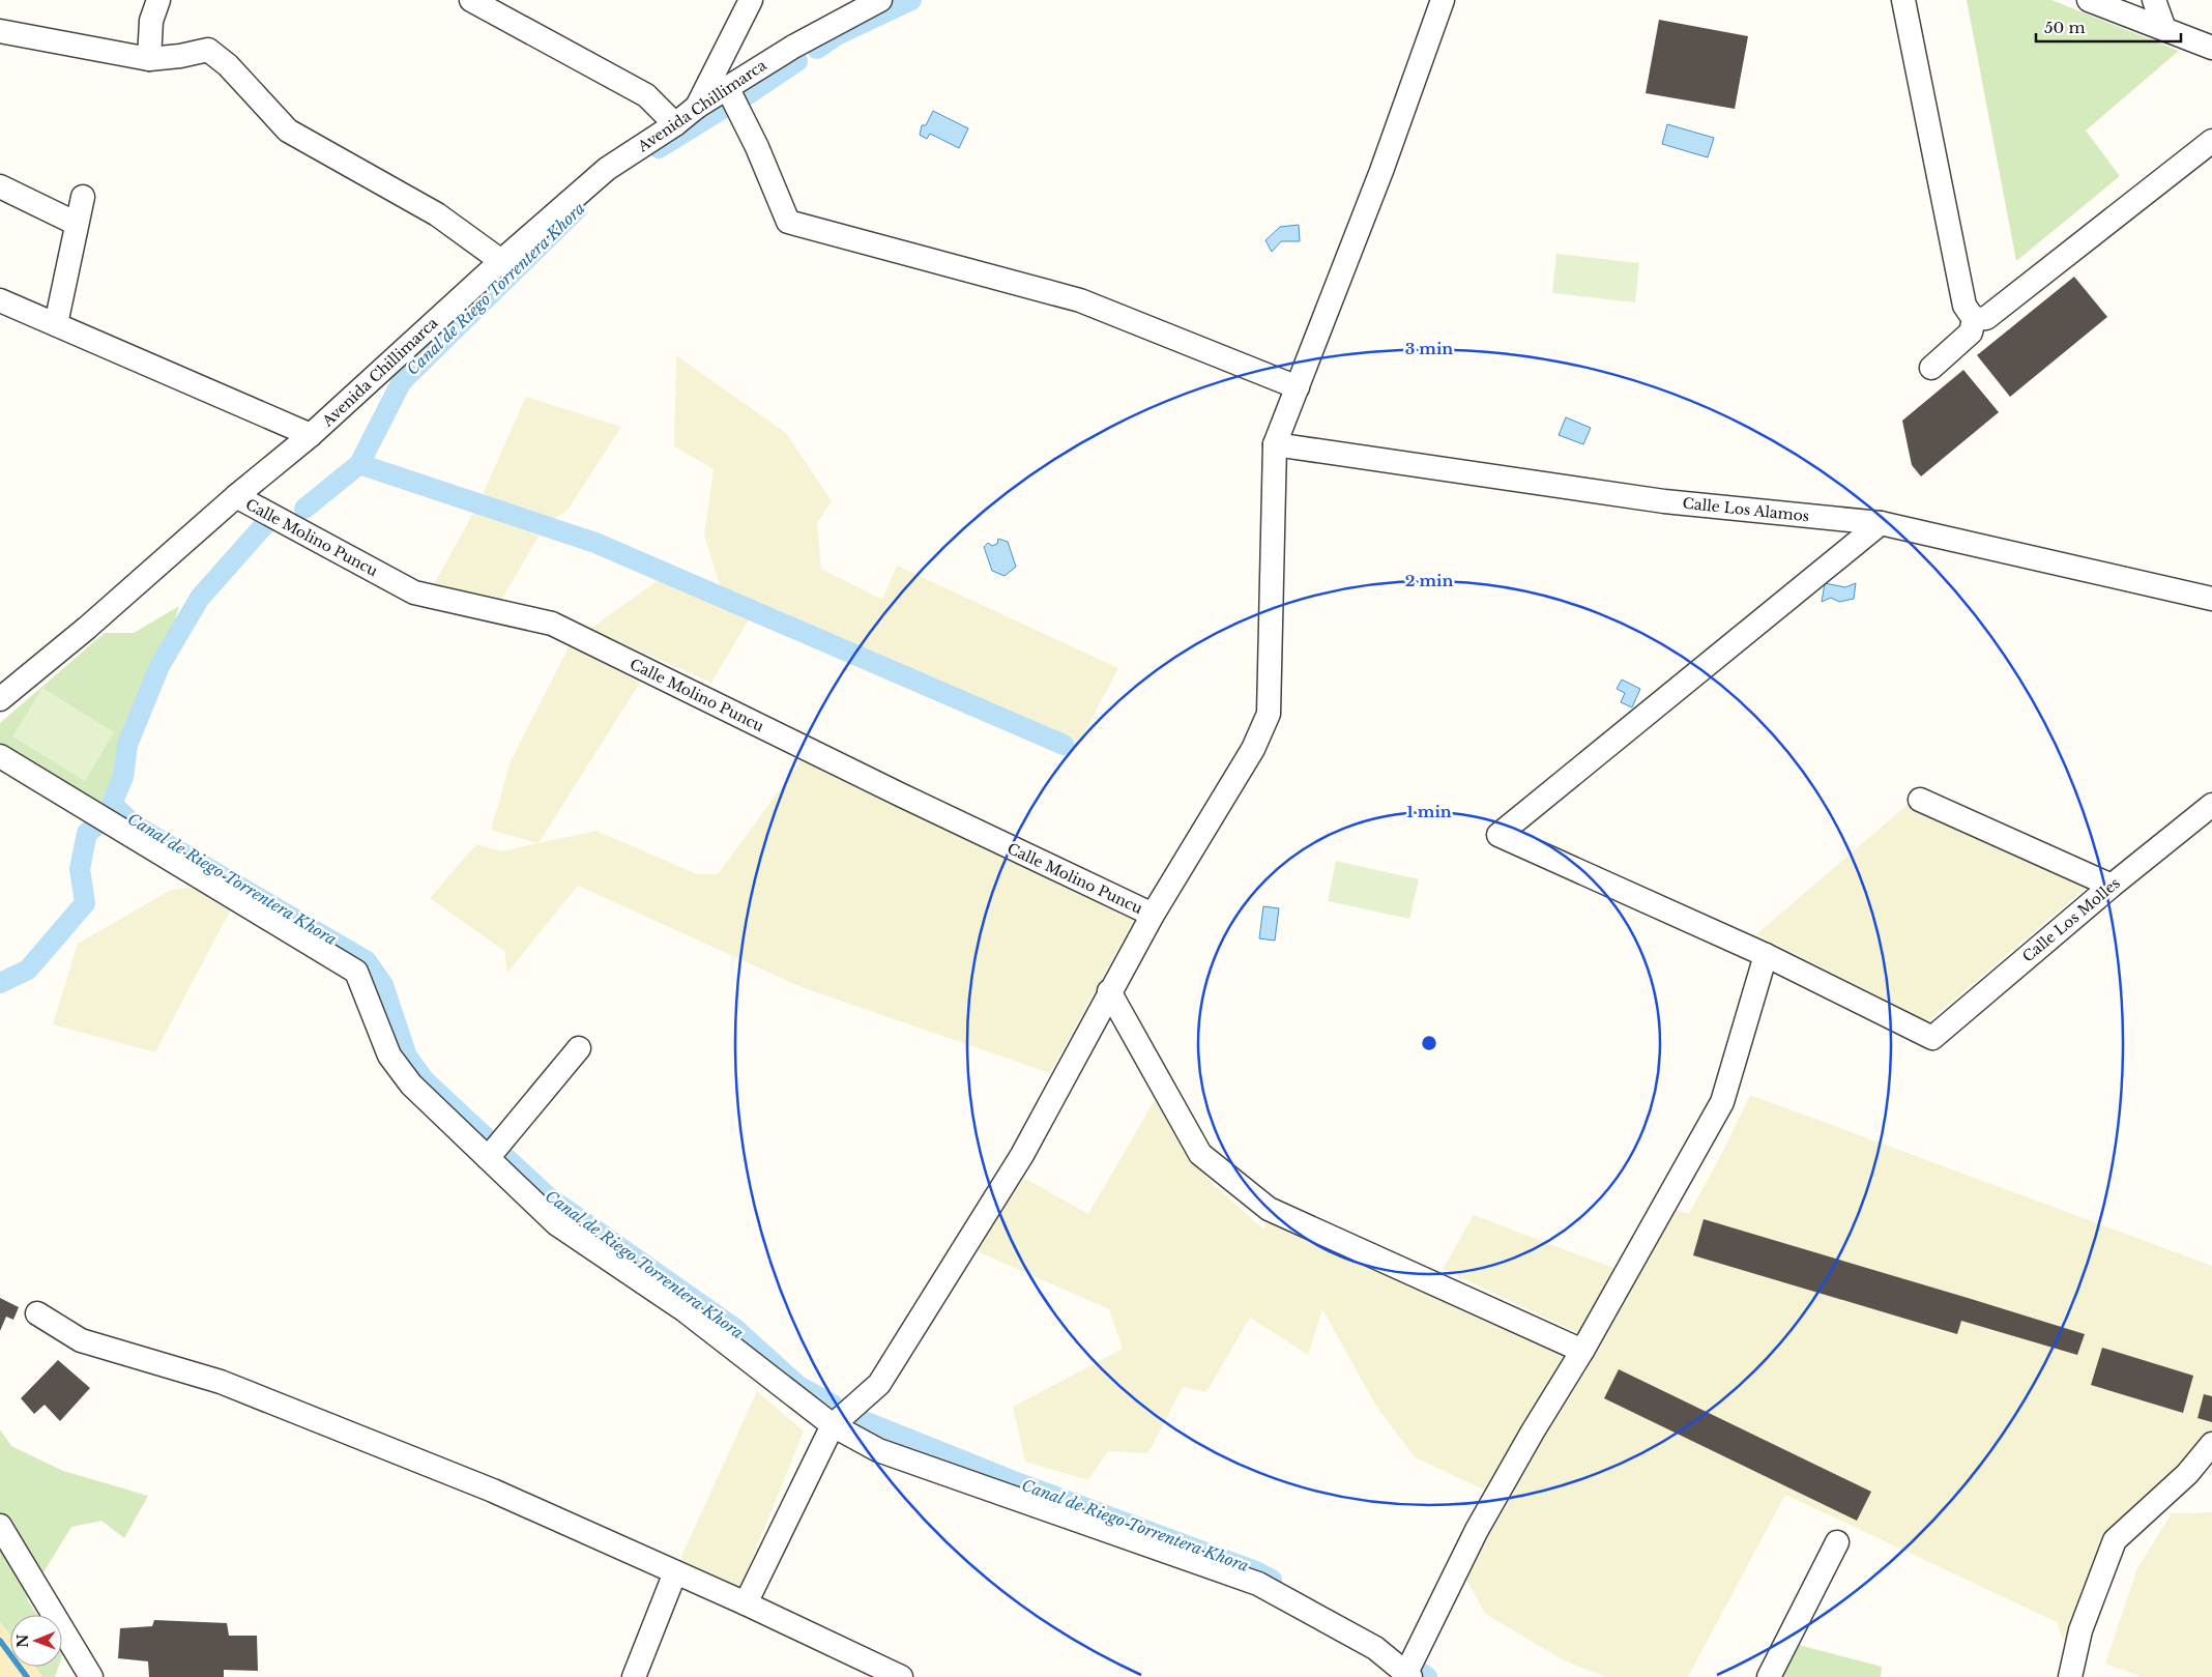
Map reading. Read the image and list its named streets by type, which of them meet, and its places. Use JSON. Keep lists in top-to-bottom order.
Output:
{
  "streets": {
    "street": [
      "Avenida Chillimarca",
      "Calle Los Alamos",
      "Calle Molino Puncu",
      "Calle Los Molles"
    ]
  },
  "crossings": [
    ["Avenida Chillimarca", "Calle Molino Puncu"]
  ],
  "water": ["Canal de Riego Torrentera Khora"],
  "scale_bar": "50 m",
  "north": "left",
  "rings": ["3 min", "2 min", "1 min"]
}
